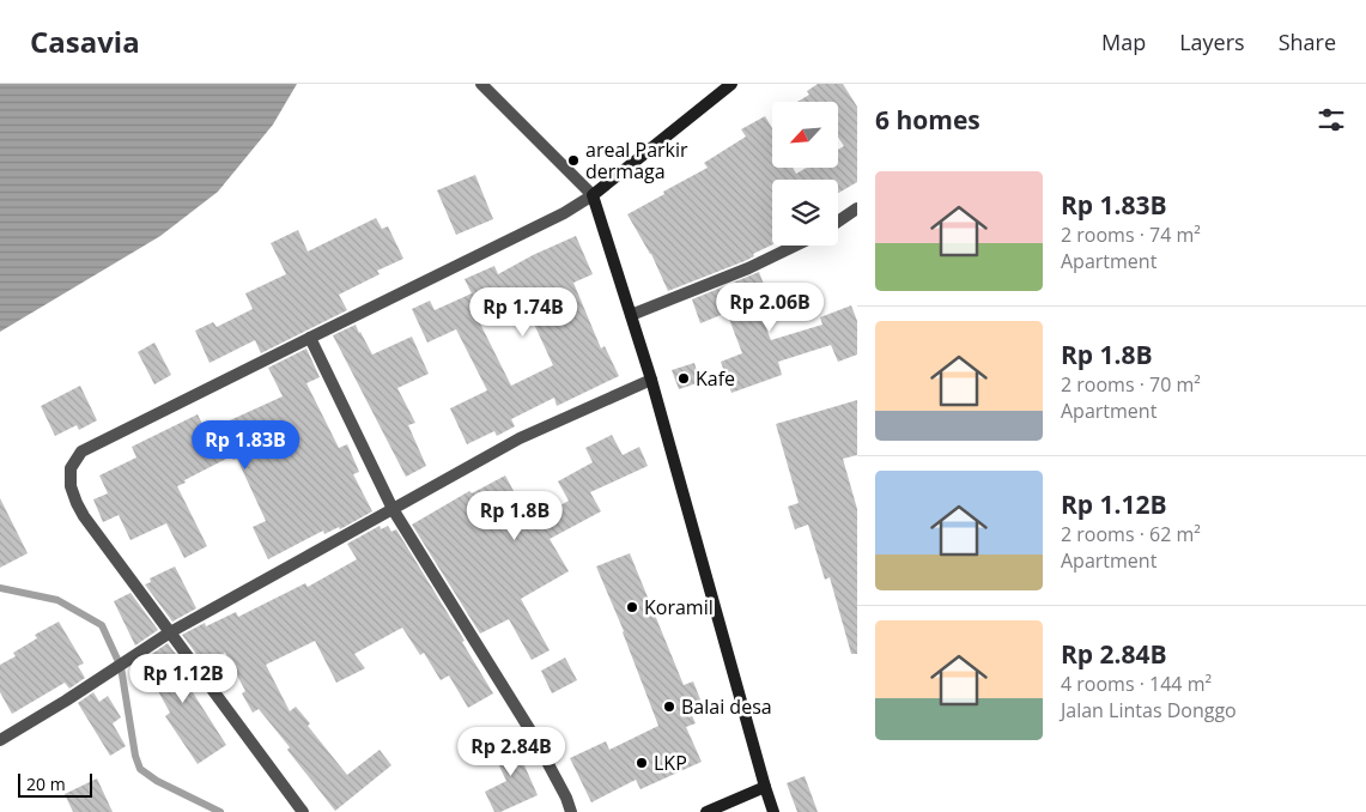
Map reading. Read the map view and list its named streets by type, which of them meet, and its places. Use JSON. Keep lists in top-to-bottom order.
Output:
{
  "places": [
    "areal Parkir dermaga",
    "Kafe",
    "Koramil",
    "Balai desa",
    "LKP"
  ],
  "scale_bar": "20 m",
  "north": "bottom left",
  "page": {
    "header": "Casavia",
    "nav": ["Map", "Layers", "Share"],
    "heading": "6 homes",
    "list": [
      {
        "name": "Rp 1.83B",
        "note": "2 rooms · 74 m² · Apartment"
      },
      {
        "name": "Rp 1.8B",
        "note": "2 rooms · 70 m² · Apartment"
      },
      {
        "name": "Rp 1.12B",
        "note": "2 rooms · 62 m² · Apartment"
      },
      {
        "name": "Rp 2.84B",
        "note": "4 rooms · 144 m² · Jalan Lintas Donggo"
      }
    ],
    "price": [
      "Rp 2.06B",
      "Rp 1.74B",
      "Rp 1.83B",
      "Rp 1.8B",
      "Rp 1.12B",
      "Rp 2.84B"
    ],
    "scale": "20 m"
  }
}
